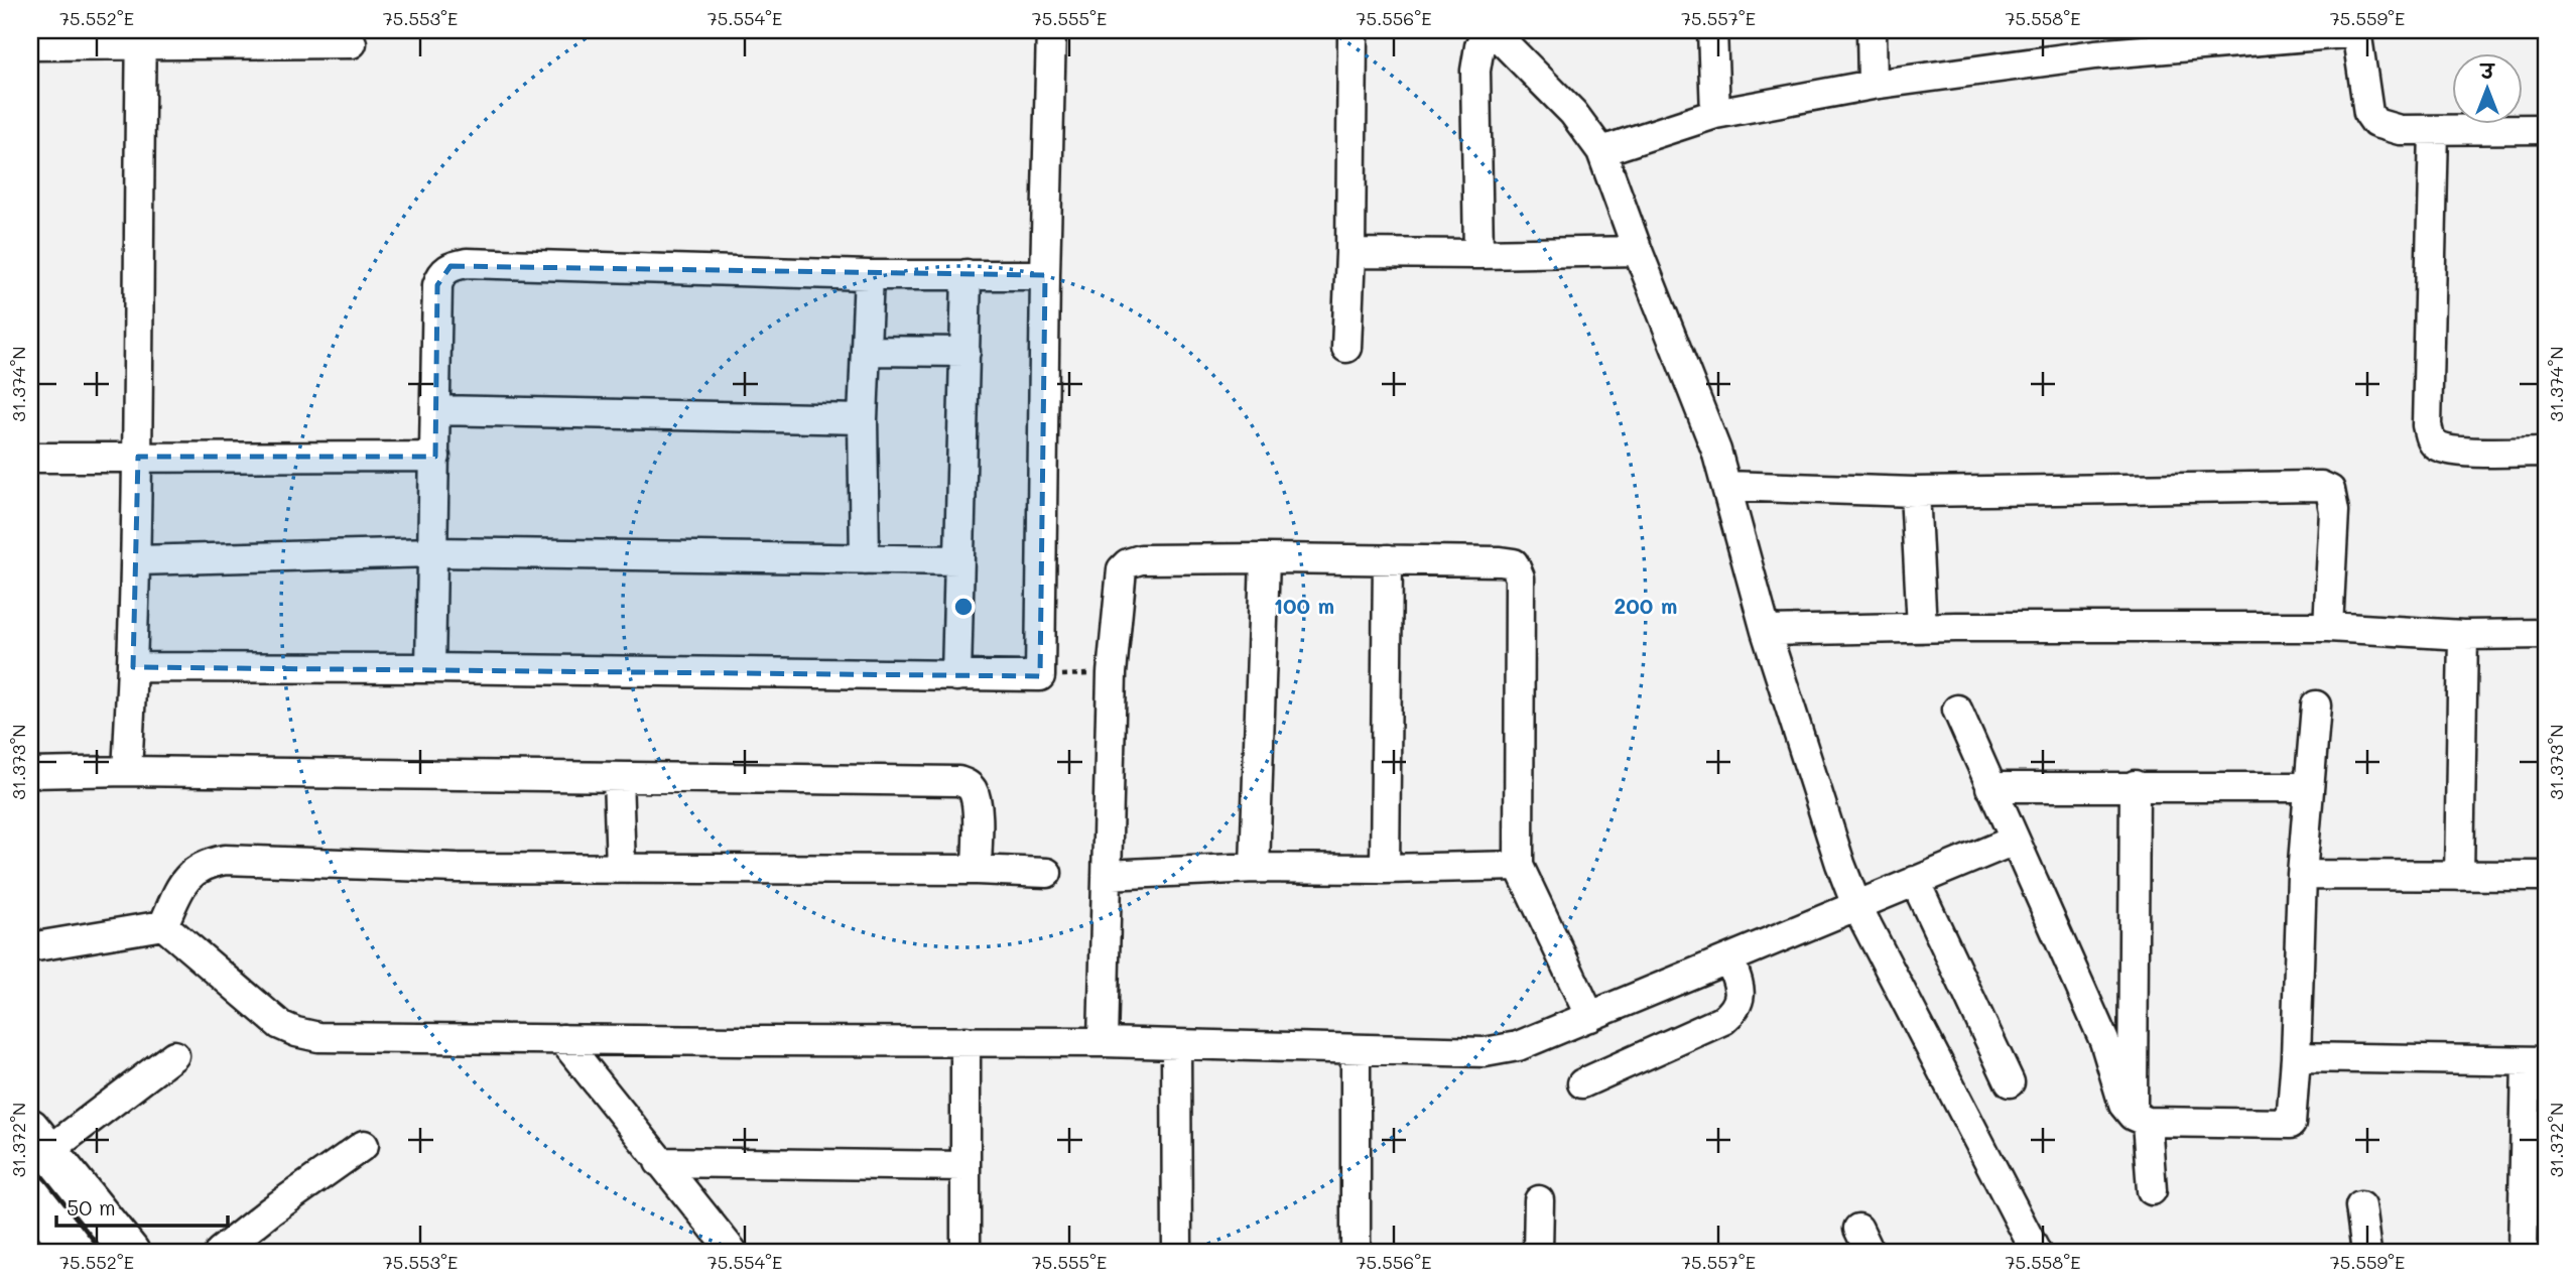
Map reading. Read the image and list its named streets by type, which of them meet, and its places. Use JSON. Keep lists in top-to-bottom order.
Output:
{
  "scale_bar": "50 m",
  "north": "top",
  "coordinates": [
    "75.552°E",
    "75.553°E",
    "75.554°E",
    "75.555°E",
    "75.556°E",
    "75.557°E",
    "75.558°E",
    "75.559°E",
    "31.374°N",
    "31.373°N",
    "31.372°N"
  ],
  "rings": ["100 m", "200 m"]
}
